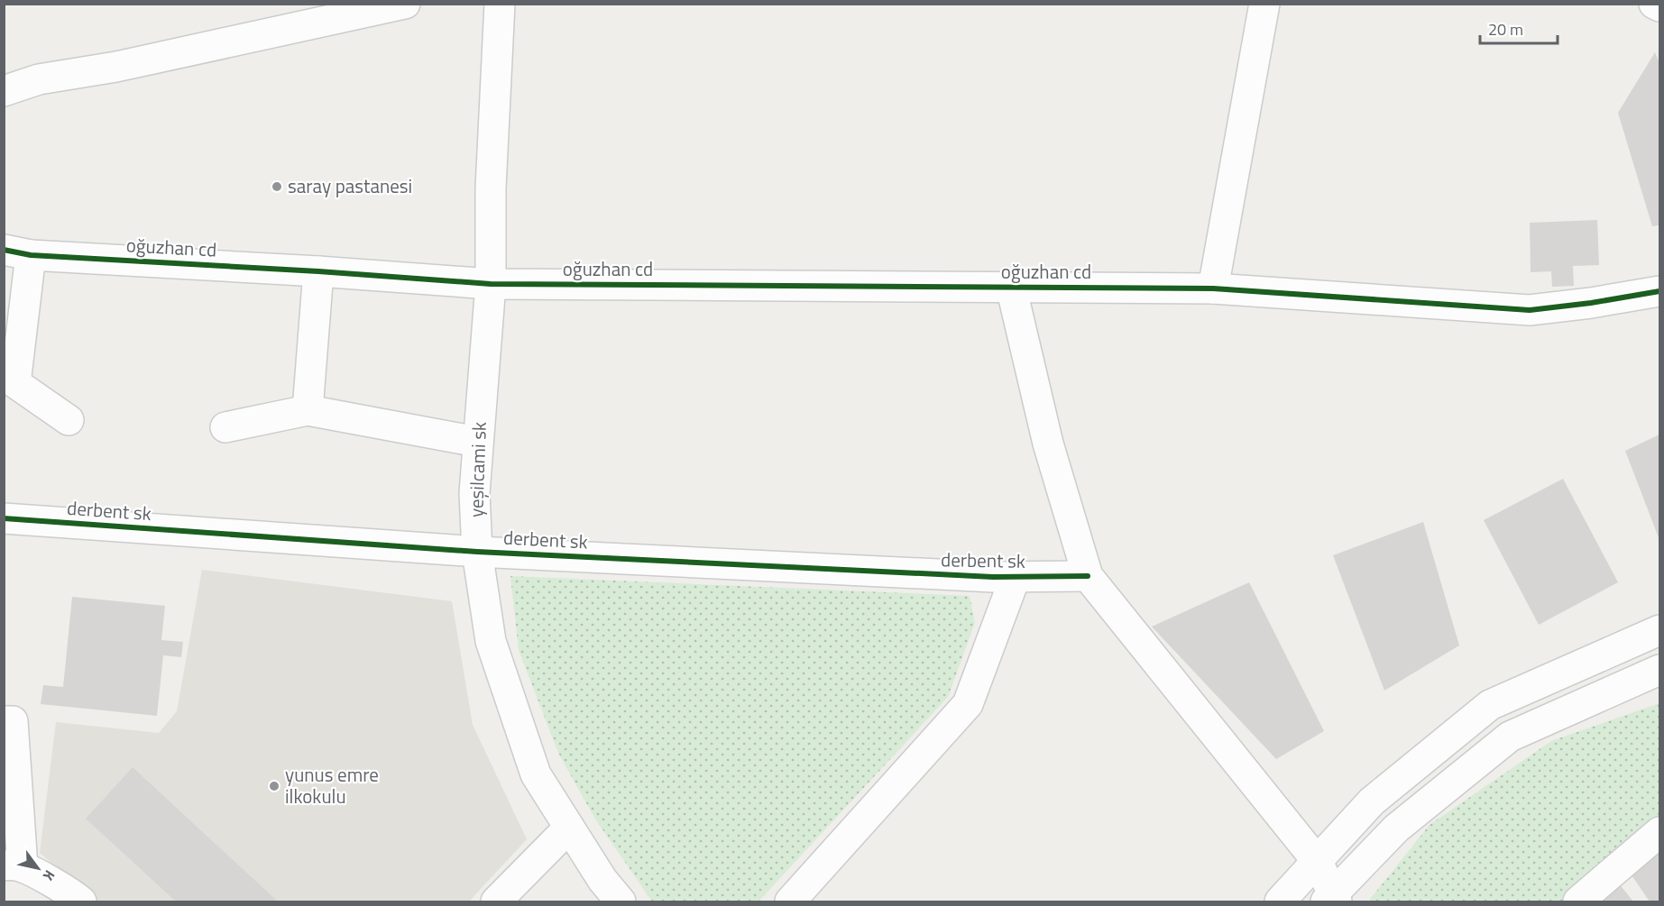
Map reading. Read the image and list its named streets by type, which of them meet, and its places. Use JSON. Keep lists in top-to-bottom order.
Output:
{
  "streets": {
    "street": ["oğuzhan cd", "yeşilcami sk", "derbent sk"]
  },
  "crossings": [
    ["oğuzhan cd", "yeşilcami sk"],
    ["yeşilcami sk", "derbent sk"]
  ],
  "places": ["saray pastanesi", "yunus emre ilkokulu"],
  "scale_bar": "20 m",
  "north": "bottom right"
}
